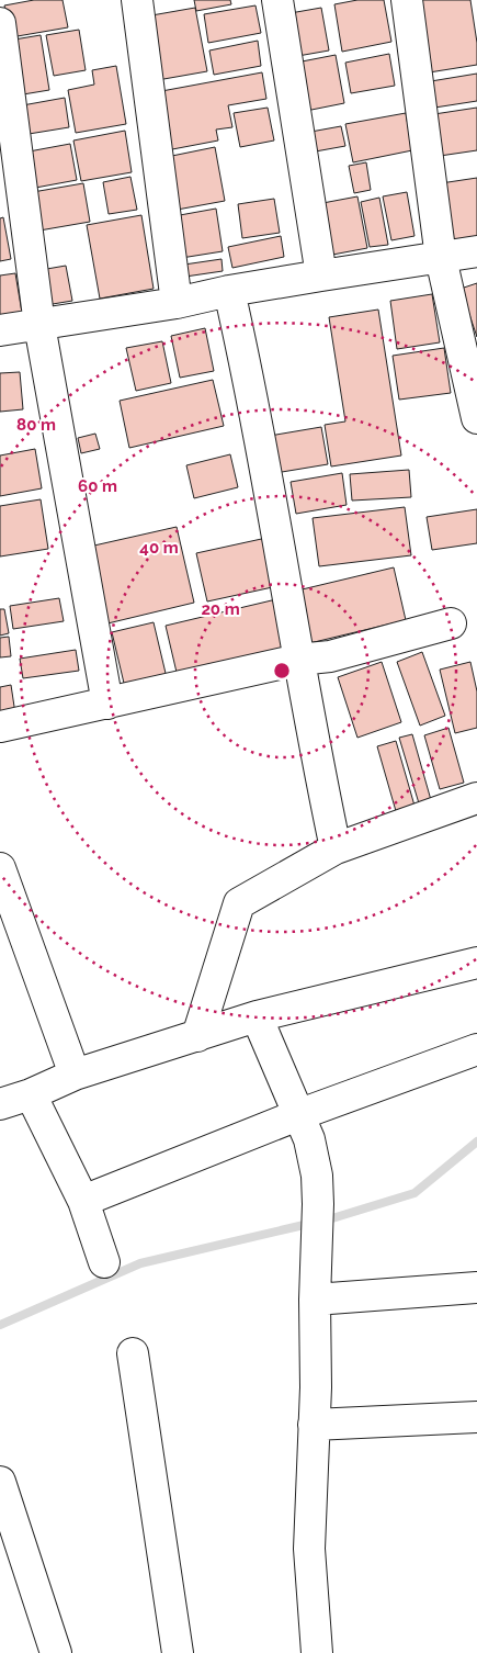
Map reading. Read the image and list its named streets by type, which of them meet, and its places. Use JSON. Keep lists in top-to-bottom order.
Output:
{
  "rings": [
    "80 m",
    "60 m",
    "40 m",
    "20 m"
  ]
}
